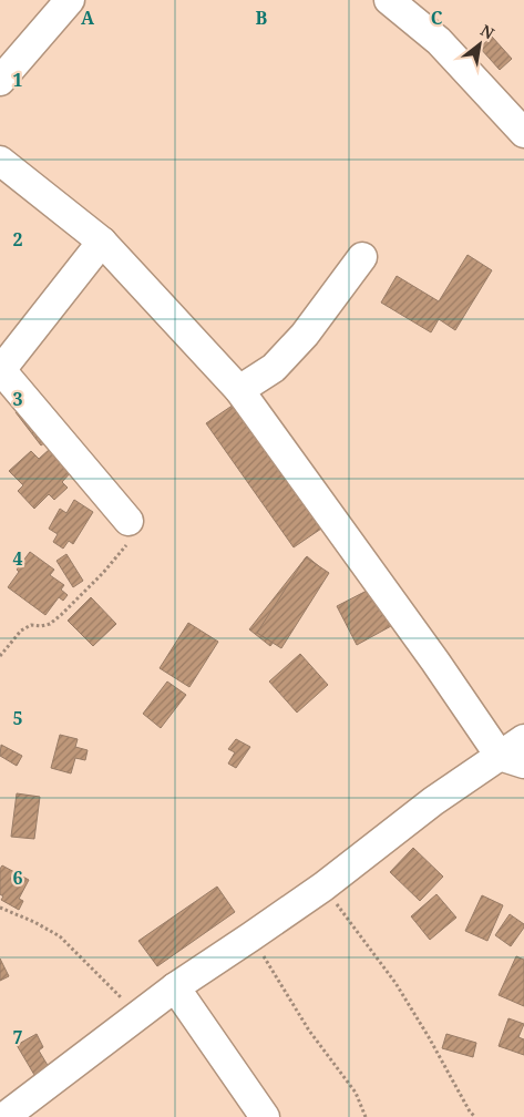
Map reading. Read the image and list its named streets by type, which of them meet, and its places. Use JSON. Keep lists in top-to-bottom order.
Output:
{
  "north": "top right",
  "grid": {
    "columns": ["A", "B", "C"],
    "rows": [
      "1",
      "2",
      "3",
      "4",
      "5",
      "6",
      "7"
    ]
  }
}
